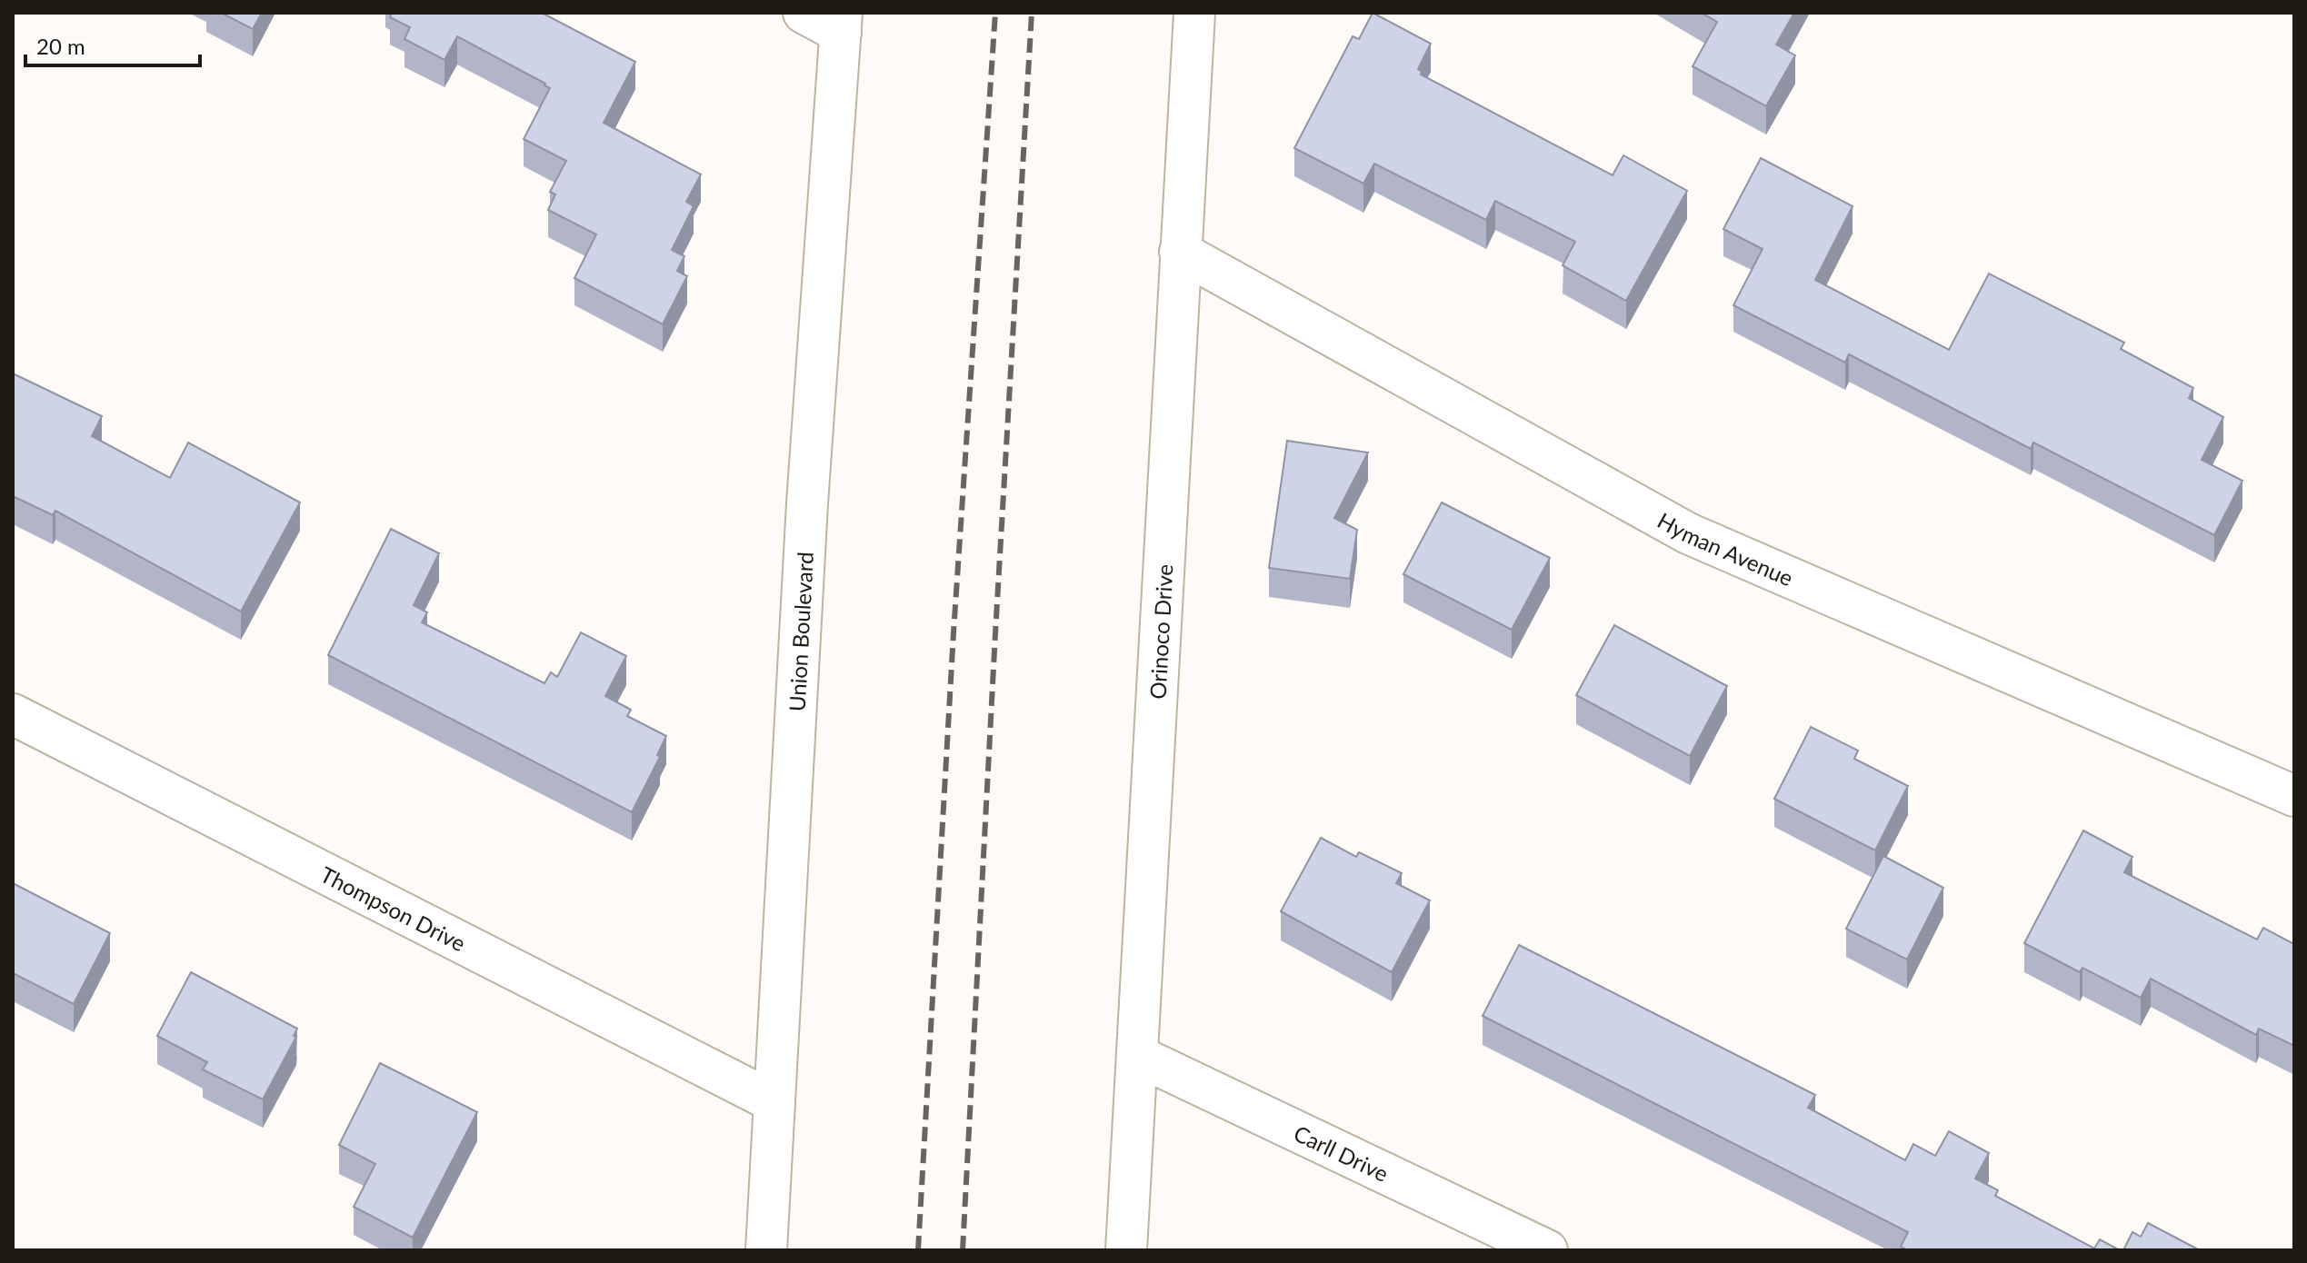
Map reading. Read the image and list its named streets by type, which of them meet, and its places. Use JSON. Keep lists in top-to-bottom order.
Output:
{
  "streets": {
    "street": [
      "Hyman Avenue",
      "Union Boulevard",
      "Orinoco Drive",
      "Thompson Drive",
      "Carll Drive"
    ]
  },
  "crossings": [
    ["Hyman Avenue", "Orinoco Drive"],
    ["Union Boulevard", "Thompson Drive"],
    ["Orinoco Drive", "Carll Drive"]
  ],
  "scale_bar": "20 m"
}
